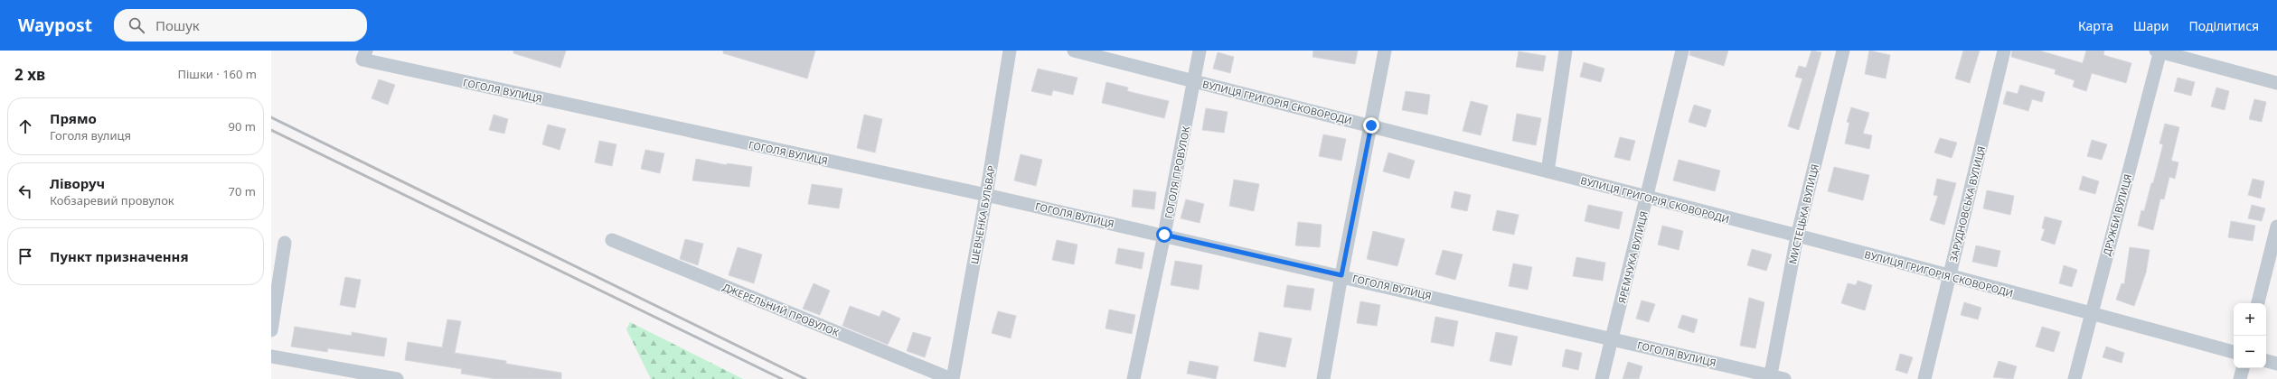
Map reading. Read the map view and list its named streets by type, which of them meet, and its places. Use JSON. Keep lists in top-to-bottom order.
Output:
{
  "streets": {
    "street": [
      "ГОГОЛЯ ВУЛИЦЯ",
      "ВУЛИЦЯ ГРИГОРІЯ СКОВОРОДИ",
      "ГОГОЛЯ ПРОВУЛОК",
      "ЗАРУДНОВСЬКА ВУЛИЦЯ",
      "МИСТЕЦЬКА ВУЛИЦЯ",
      "ШЕВЧЕНКА БУЛЬВАР",
      "ДРУЖБИ ВУЛИЦЯ",
      "ЯРЕМЧУКА ВУЛИЦЯ",
      "ДЖЕРЕЛЬНИЙ ПРОВУЛОК"
    ]
  },
  "crossings": [
    ["ГОГОЛЯ ВУЛИЦЯ", "ГОГОЛЯ ПРОВУЛОК"],
    ["ГОГОЛЯ ВУЛИЦЯ", "МИСТЕЦЬКА ВУЛИЦЯ"],
    ["ГОГОЛЯ ВУЛИЦЯ", "ШЕВЧЕНКА БУЛЬВАР"],
    ["ГОГОЛЯ ВУЛИЦЯ", "ЯРЕМЧУКА ВУЛИЦЯ"],
    ["ВУЛИЦЯ ГРИГОРІЯ СКОВОРОДИ", "ГОГОЛЯ ПРОВУЛОК"],
    ["ВУЛИЦЯ ГРИГОРІЯ СКОВОРОДИ", "ЗАРУДНОВСЬКА ВУЛИЦЯ"],
    ["ВУЛИЦЯ ГРИГОРІЯ СКОВОРОДИ", "МИСТЕЦЬКА ВУЛИЦЯ"],
    ["ВУЛИЦЯ ГРИГОРІЯ СКОВОРОДИ", "ДРУЖБИ ВУЛИЦЯ"],
    ["ВУЛИЦЯ ГРИГОРІЯ СКОВОРОДИ", "ЯРЕМЧУКА ВУЛИЦЯ"],
    ["ШЕВЧЕНКА БУЛЬВАР", "ДЖЕРЕЛЬНИЙ ПРОВУЛОК"]
  ],
  "page": {
    "header": "Waypost",
    "search": "Пошук",
    "nav": ["Карта", "Шари", "Поділитися"],
    "heading": ["2 хв", "Пішки · 160 m"],
    "list": [
      ["Прямо", "Гоголя вулиця", "90 m"],
      ["Ліворуч", "Кобзаревий провулок", "70 m"],
      "Пункт призначення"
    ],
    "map_buttons": ["+", "−"]
  }
}
